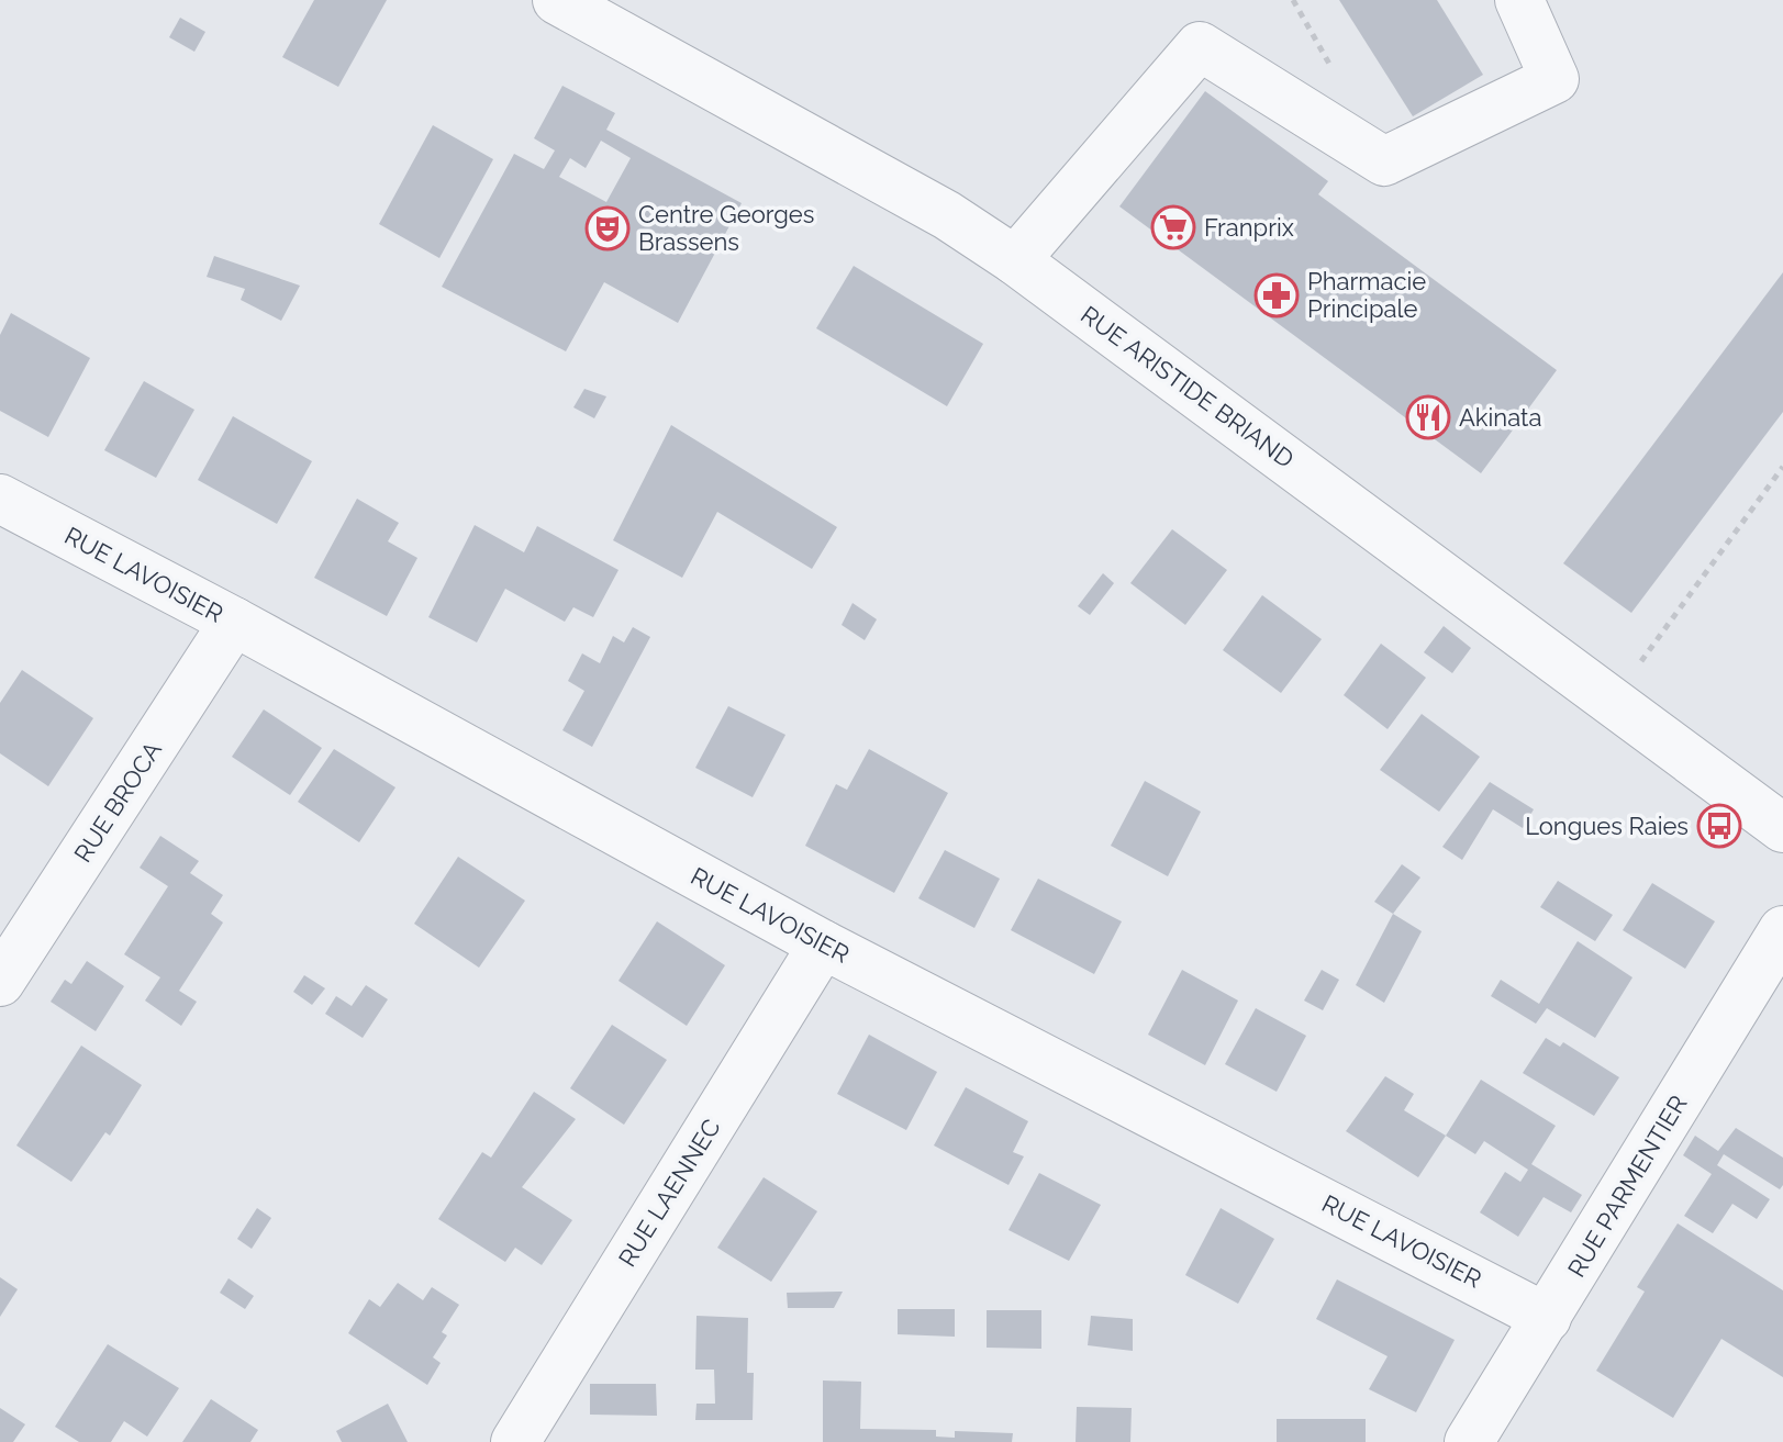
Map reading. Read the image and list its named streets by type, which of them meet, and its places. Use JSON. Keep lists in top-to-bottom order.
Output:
{
  "streets": {
    "street": [
      "RUE ARISTIDE BRIAND",
      "RUE LAVOISIER",
      "RUE BROCA",
      "RUE PARMENTIER",
      "RUE LAENNEC"
    ]
  },
  "crossings": [
    ["RUE LAVOISIER", "RUE BROCA"],
    ["RUE LAVOISIER", "RUE PARMENTIER"],
    ["RUE LAVOISIER", "RUE LAENNEC"]
  ],
  "places": {
    "supermarket": ["Franprix"],
    "theatre": ["Centre Georges Brassens"],
    "pharmacy": ["Pharmacie Principale"],
    "restaurant": ["Akinata"],
    "bus stop": ["Longues Raies"]
  }
}
